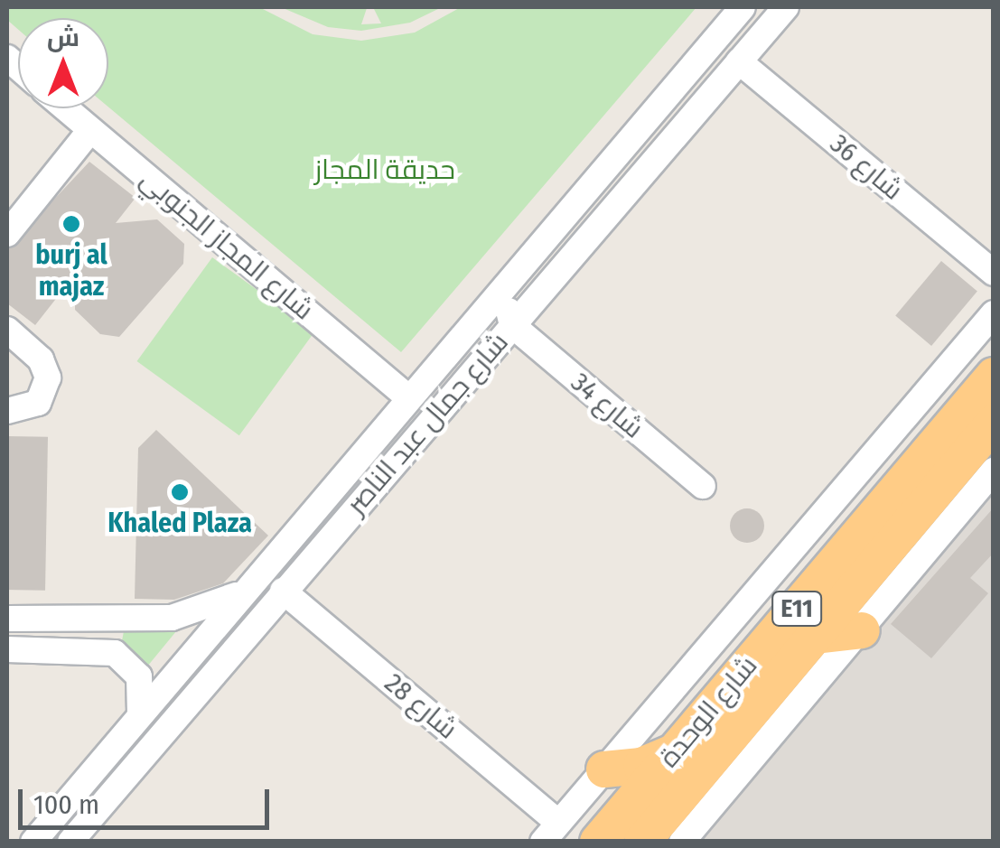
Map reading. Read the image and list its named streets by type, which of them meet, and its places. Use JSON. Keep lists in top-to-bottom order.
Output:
{
  "streets": {
    "highway": ["E11", "شارع الوحدة"],
    "street": [
      "شارع 36",
      "شارع المجاز الجنوبي",
      "شارع 34",
      "شارع جمال عبد الناصر",
      "شارع 28"
    ]
  },
  "crossings": [
    ["شارع 36", "شارع جمال عبد الناصر"],
    ["شارع المجاز الجنوبي", "شارع جمال عبد الناصر"],
    ["شارع 34", "شارع جمال عبد الناصر"],
    ["شارع جمال عبد الناصر", "شارع 28"]
  ],
  "parks": ["حديقة المجاز"],
  "places": ["burj al majaz", "Khaled Plaza"],
  "scale_bar": "100 m",
  "north": "top"
}
